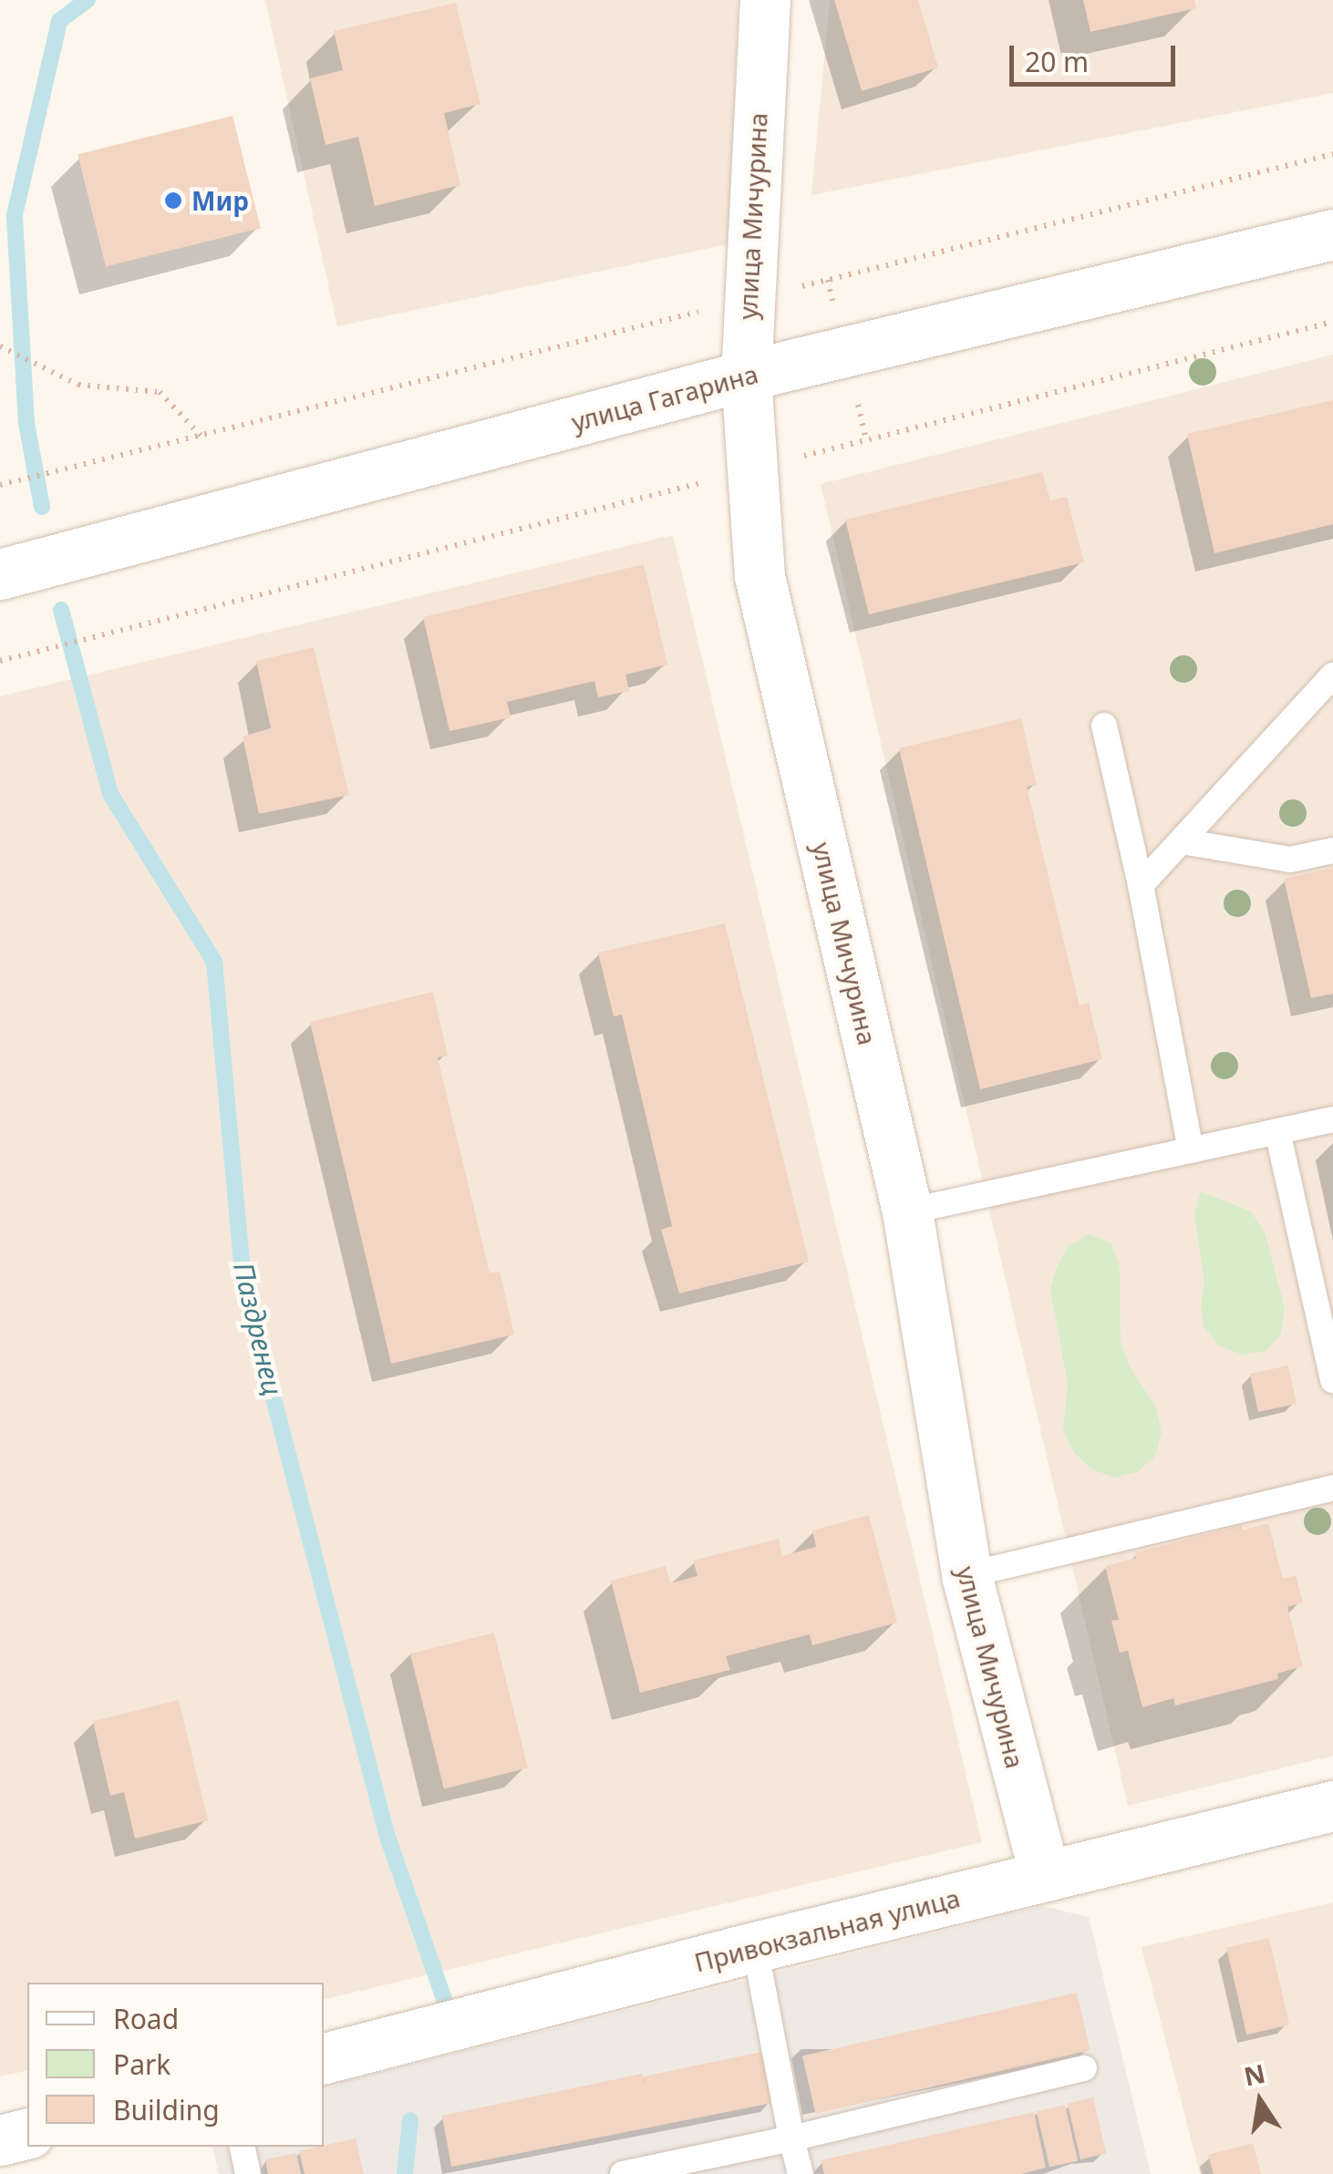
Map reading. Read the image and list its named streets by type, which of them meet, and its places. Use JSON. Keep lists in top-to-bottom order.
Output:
{
  "streets": {
    "street": ["улица Мичурина", "улица Гагарина", "Привокзальная улица"]
  },
  "crossings": [
    ["улица Мичурина", "улица Гагарина"],
    ["улица Мичурина", "Привокзальная улица"]
  ],
  "water": ["Паздренец"],
  "places": ["Мир"],
  "legend": ["Road", "Park", "Building"],
  "scale_bar": "20 m",
  "north": "top"
}
